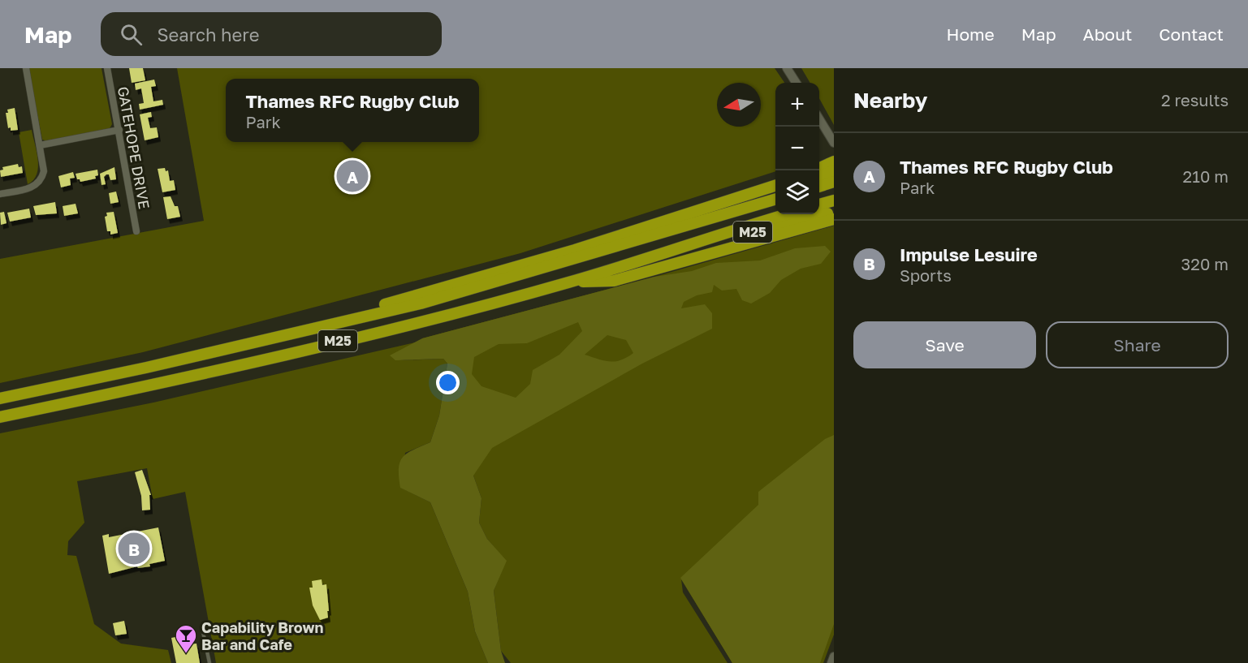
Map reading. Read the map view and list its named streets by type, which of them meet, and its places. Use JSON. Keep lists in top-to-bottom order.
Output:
{
  "streets": {
    "highway": ["M25"],
    "street": ["GATEHOPE DRIVE"]
  },
  "places": {
    "bar": ["Capability Brown Bar and Cafe"]
  },
  "north": "left",
  "page": {
    "header": "Map",
    "search": "Search here",
    "nav": [
      "Home",
      "Map",
      "About",
      "Contact"
    ],
    "heading": ["Nearby", "2 results"],
    "popup": ["Thames RFC Rugby Club", "Park"],
    "map_buttons": ["+", "−"],
    "list": [
      {
        "mark": "A",
        "name": "Thames RFC Rugby Club",
        "note": "Park",
        "value": "210 m"
      },
      {
        "mark": "B",
        "name": "Impulse Lesuire",
        "note": "Sports",
        "value": "320 m"
      }
    ],
    "pins": ["A", "B"],
    "buttons": ["Save", "Share"]
  }
}
